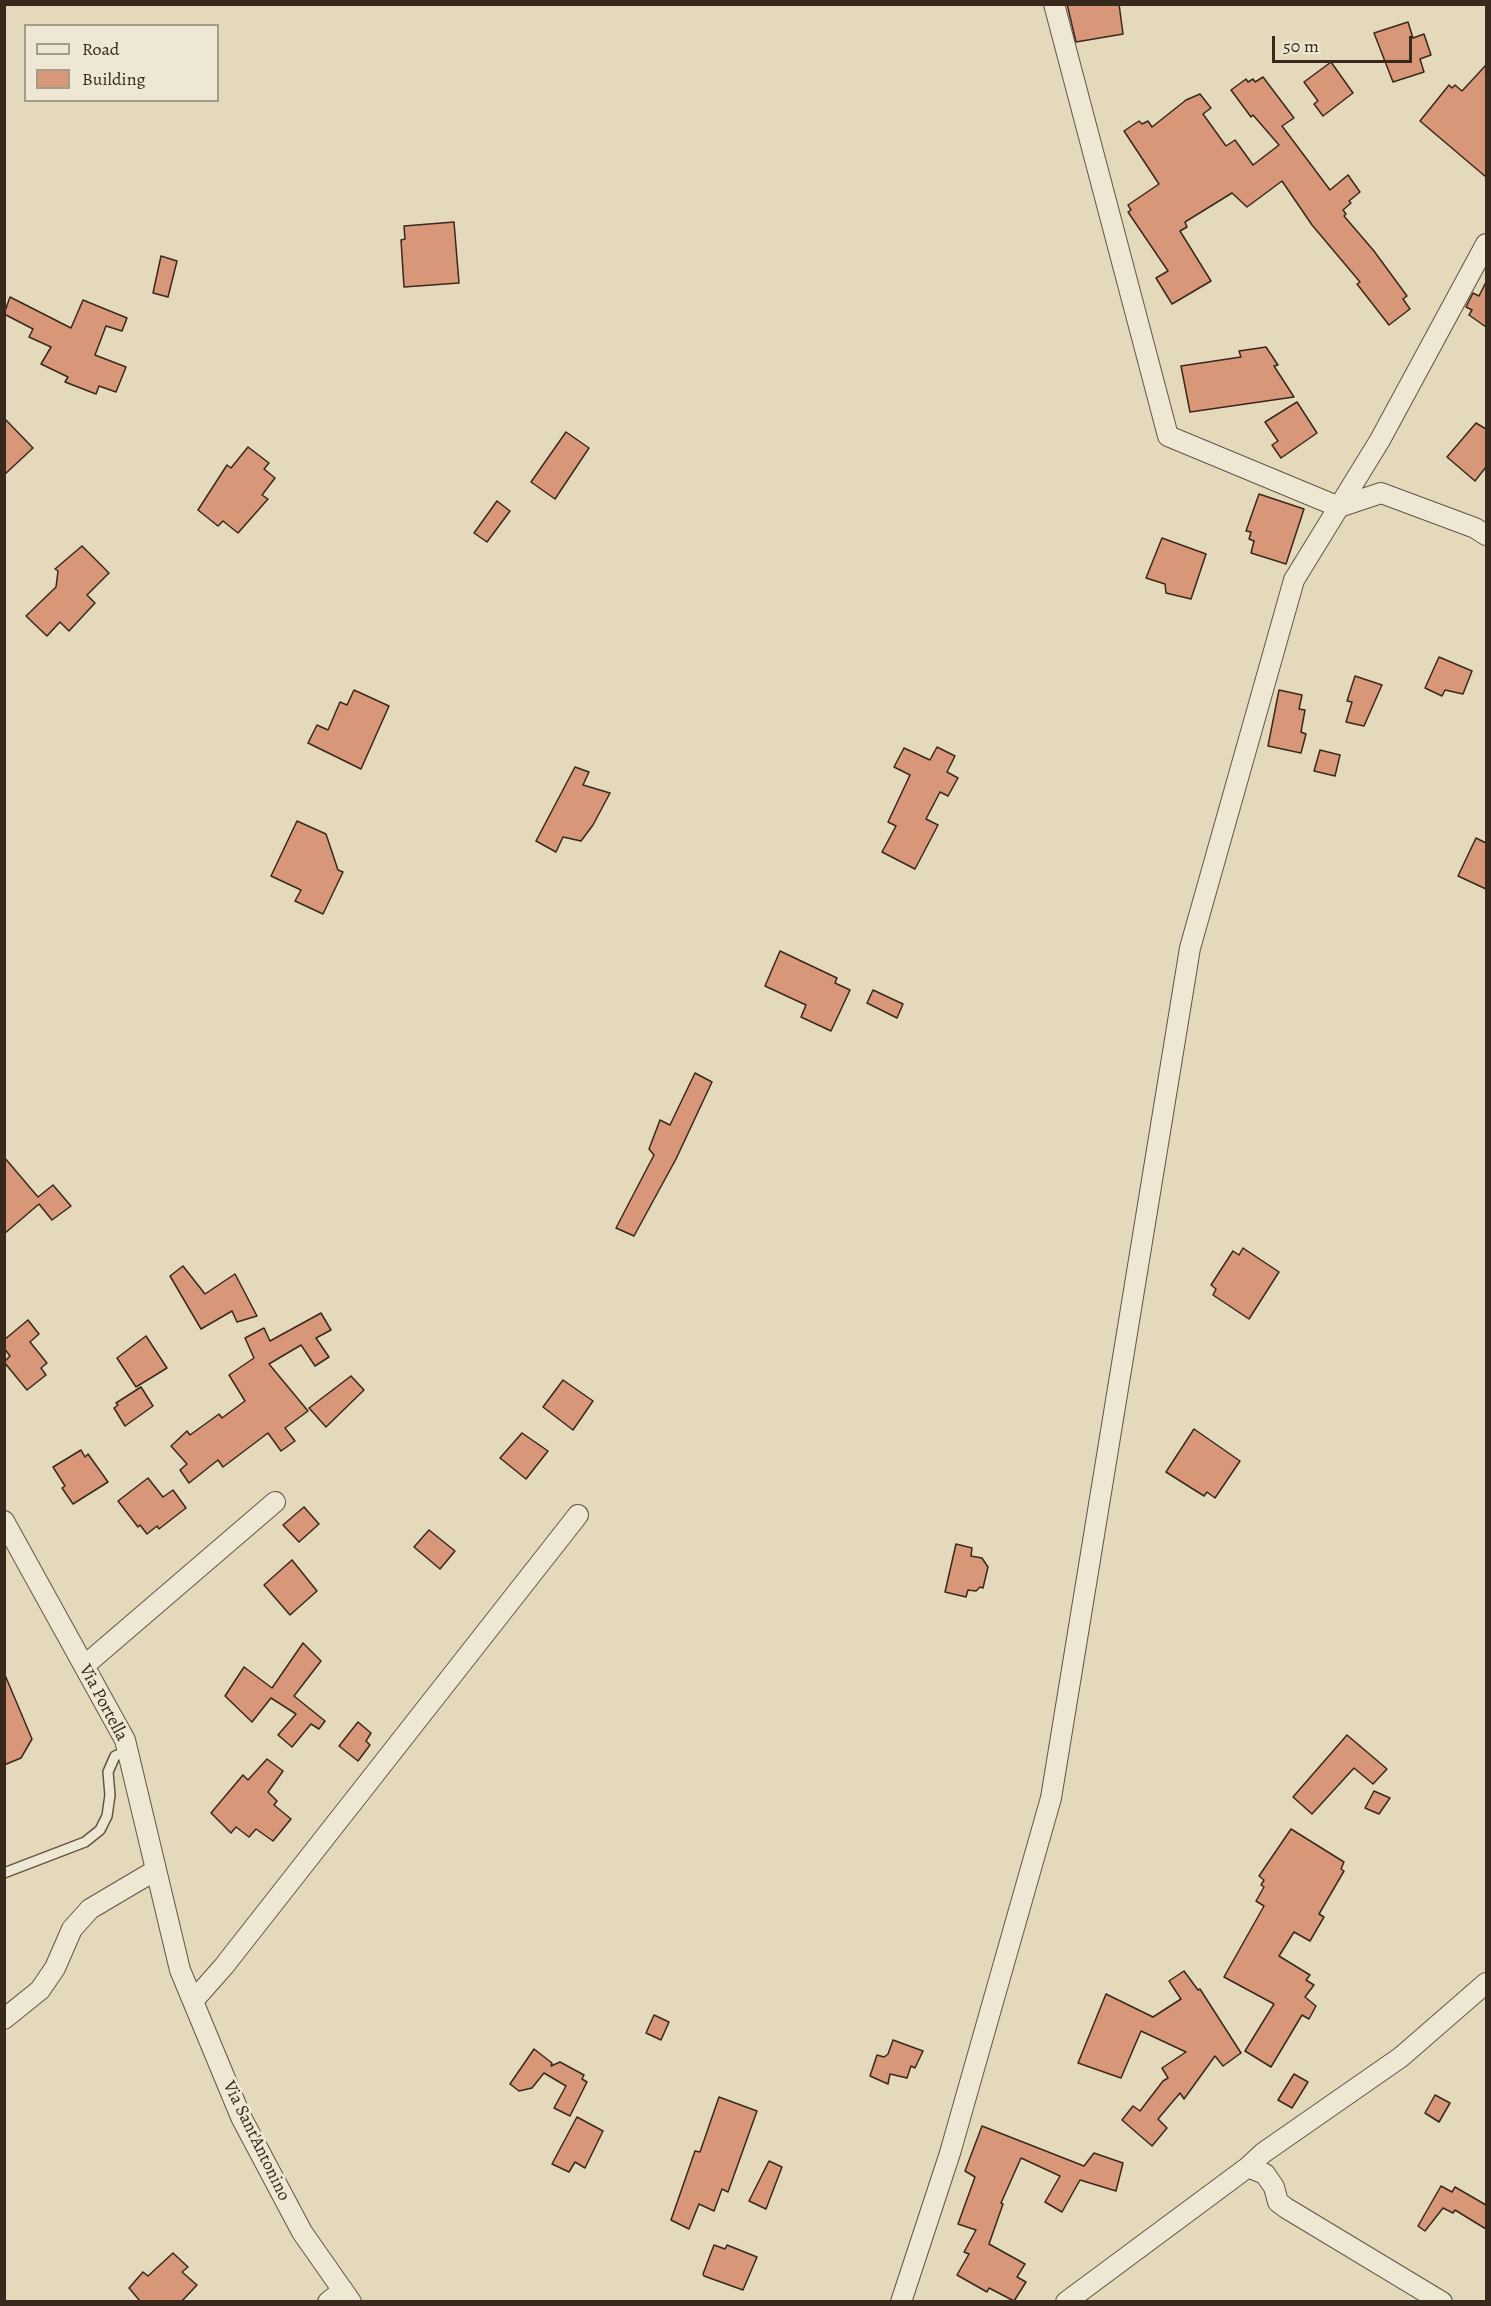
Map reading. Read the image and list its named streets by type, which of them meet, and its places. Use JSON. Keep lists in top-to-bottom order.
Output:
{
  "streets": {
    "street": ["Via Portella", "Via Sant'Antonino"]
  },
  "crossings": [
    ["Via Portella", "Via Sant'Antonino"]
  ],
  "legend": ["Road", "Building"],
  "scale_bar": "50 m"
}
